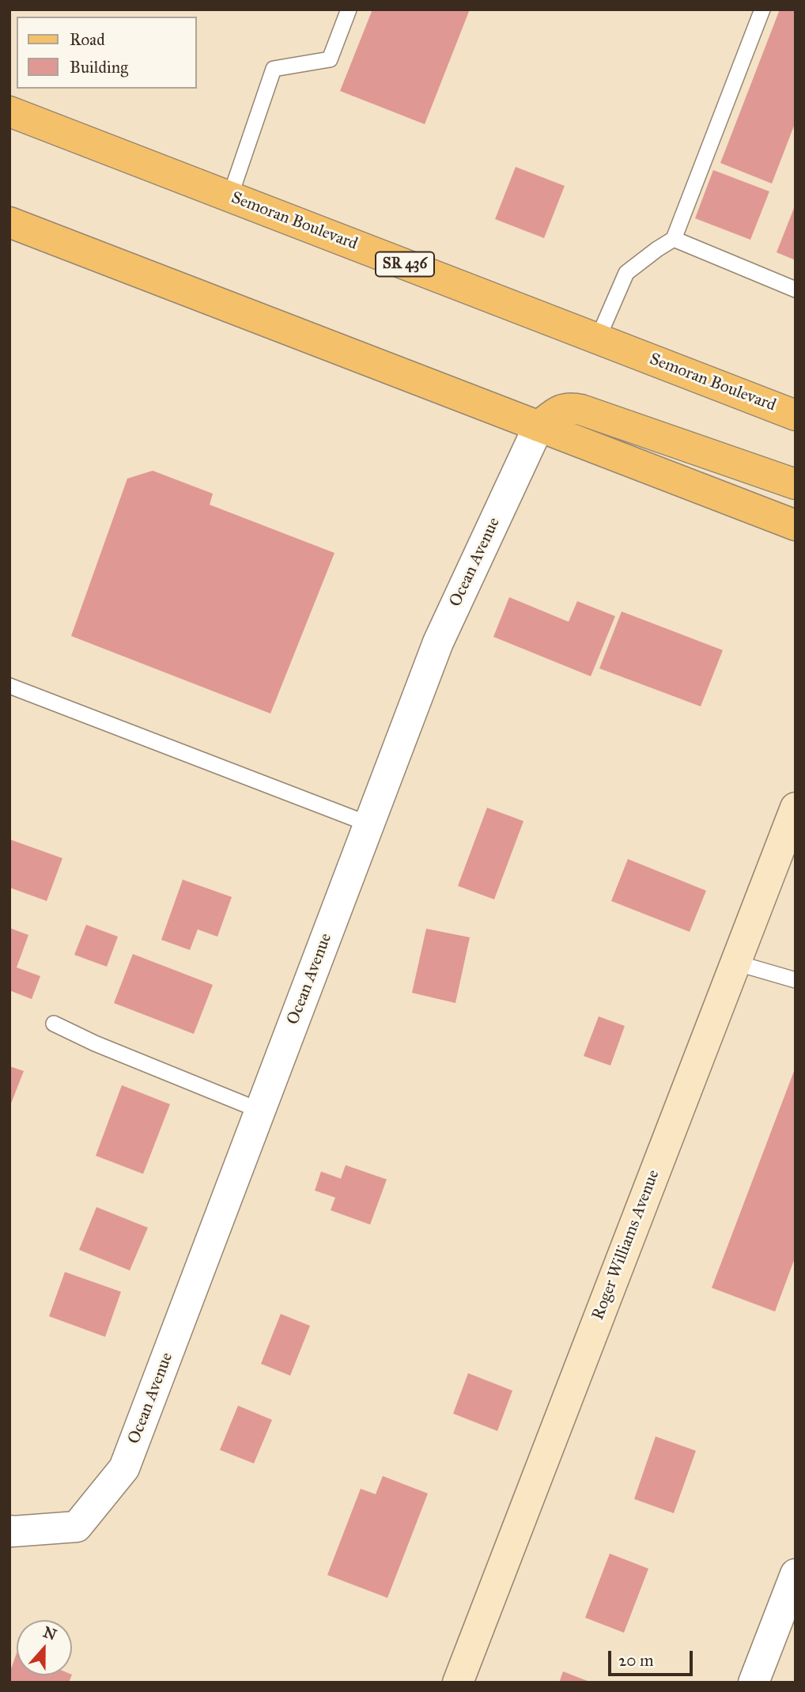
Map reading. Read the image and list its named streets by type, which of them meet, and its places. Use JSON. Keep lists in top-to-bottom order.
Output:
{
  "streets": {
    "main road": ["Semoran Boulevard", "SR 436"],
    "street": ["Ocean Avenue", "Roger Williams Avenue"]
  },
  "legend": ["Road", "Building"],
  "scale_bar": "20 m",
  "north": "top"
}
